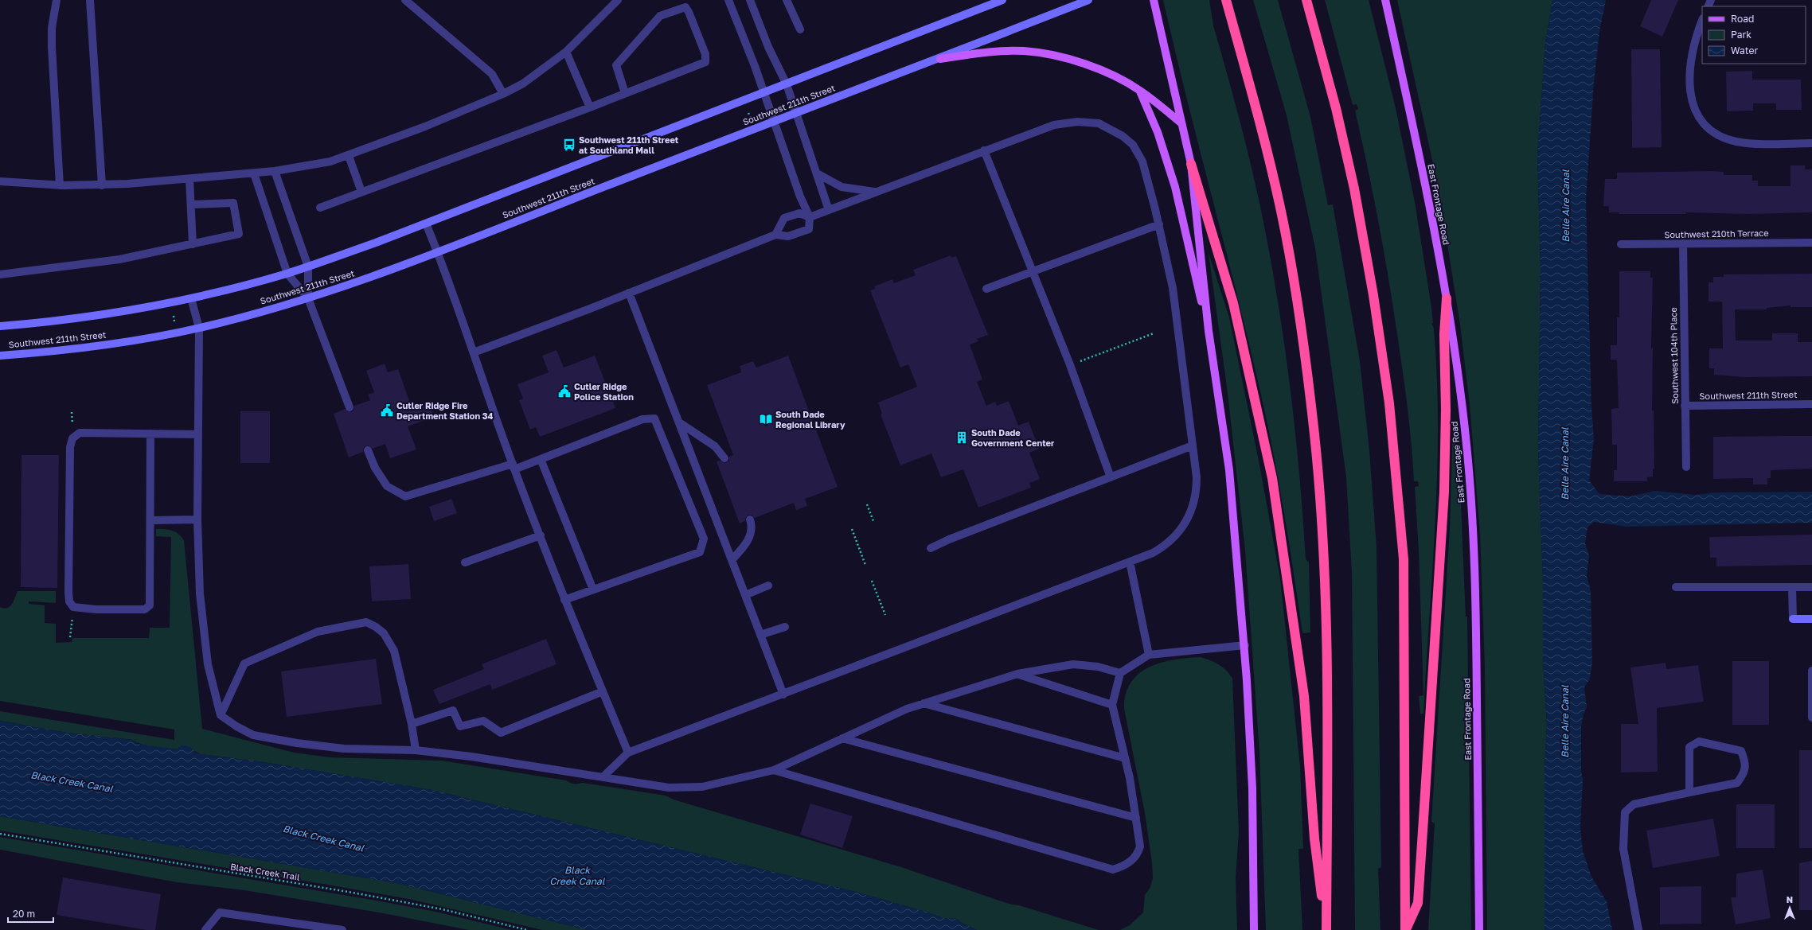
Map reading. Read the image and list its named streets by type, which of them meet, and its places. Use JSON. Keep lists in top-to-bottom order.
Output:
{
  "streets": {
    "main road": ["Southwest 211th Street", "East Frontage Road"],
    "street": ["Southwest 210th Terrace", "Southwest 104th Place"],
    "path": ["Black Creek Trail"]
  },
  "crossings": [
    ["Southwest 211th Street", "Southwest 104th Place"],
    ["Southwest 210th Terrace", "Southwest 104th Place"]
  ],
  "water": ["Belle Aire Canal", "Black Creek Canal"],
  "places": {
    "bus stop": ["Southwest 211th Street at Southland Mall"],
    "public building": ["Cutler Ridge Police Station", "Cutler Ridge Fire Department Station 34"],
    "library": ["South Dade Regional Library"],
    "building": ["South Dade Government Center"]
  },
  "legend": ["Road", "Park", "Water"],
  "scale_bar": "20 m",
  "north": "top"
}
